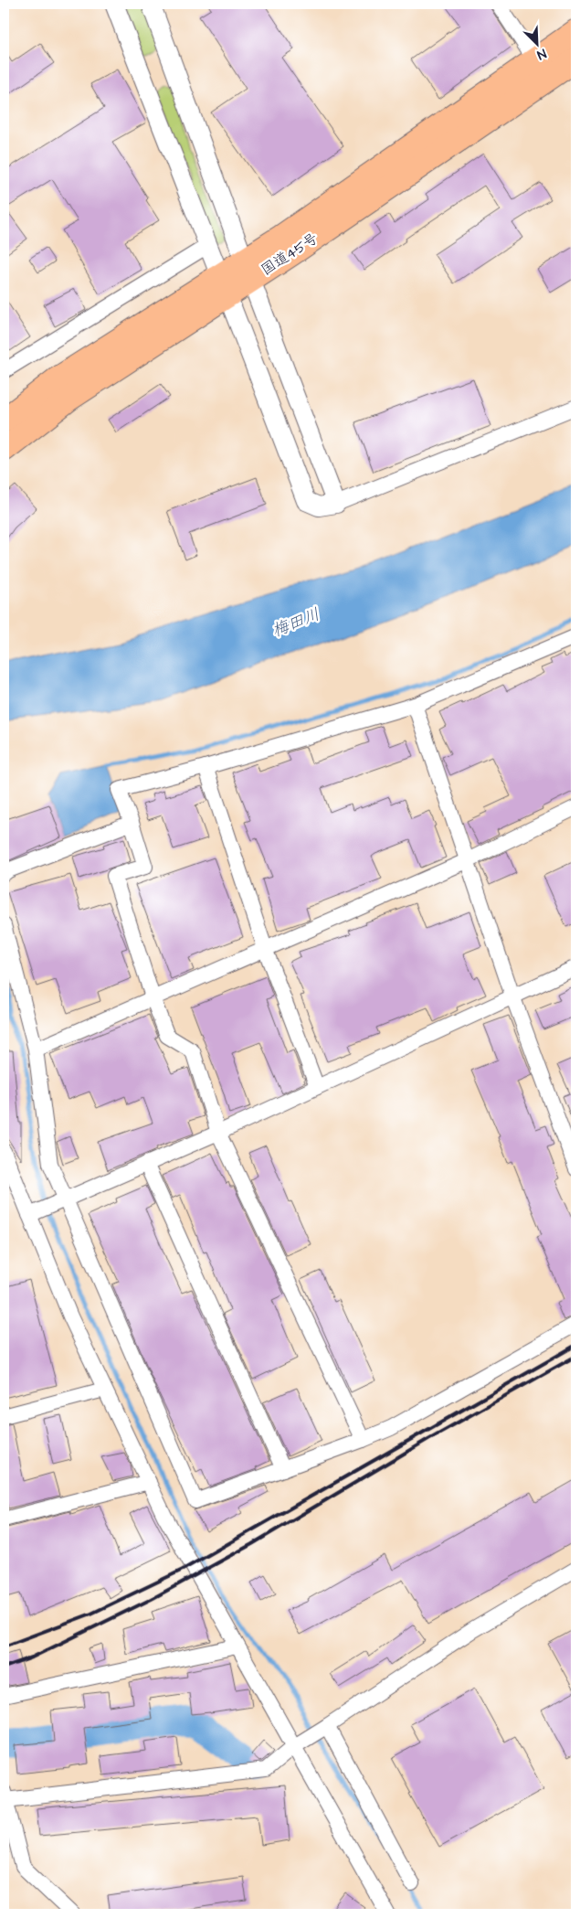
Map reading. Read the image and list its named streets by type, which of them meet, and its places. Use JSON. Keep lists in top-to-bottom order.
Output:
{
  "streets": {
    "highway": ["国道45号"]
  },
  "water": ["梅田川"],
  "north": "bottom right"
}
